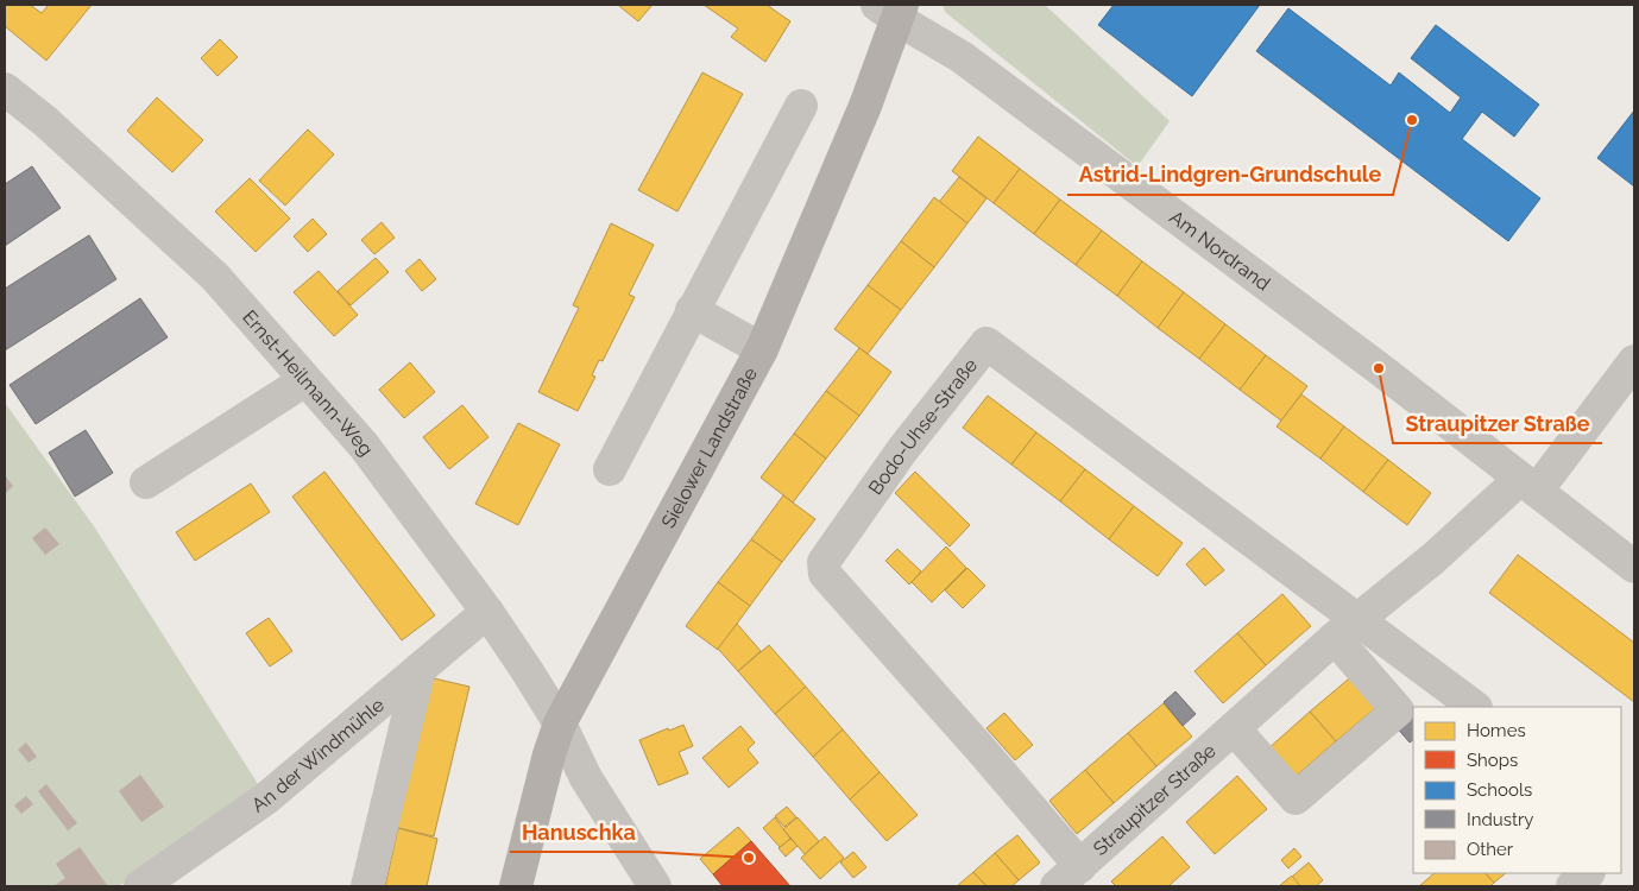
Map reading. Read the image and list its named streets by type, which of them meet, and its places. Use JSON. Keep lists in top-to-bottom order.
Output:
{
  "streets": {
    "main road": ["Sielower Landstraße"],
    "street": [
      "Am Nordrand",
      "Ernst-Heilmann-Weg",
      "Bodo-Uhse-Straße",
      "An der Windmühle",
      "Straupitzer Straße"
    ]
  },
  "crossings": [
    ["Am Nordrand", "Sielower Landstraße"],
    ["Am Nordrand", "Straupitzer Straße"],
    ["Ernst-Heilmann-Weg", "Sielower Landstraße"],
    ["Ernst-Heilmann-Weg", "An der Windmühle"],
    ["Bodo-Uhse-Straße", "Straupitzer Straße"]
  ],
  "places": ["Astrid-Lindgren-Grundschule", "Straupitzer Straße", "Hanuschka"],
  "legend": [
    "Homes",
    "Shops",
    "Schools",
    "Industry",
    "Other"
  ]
}
